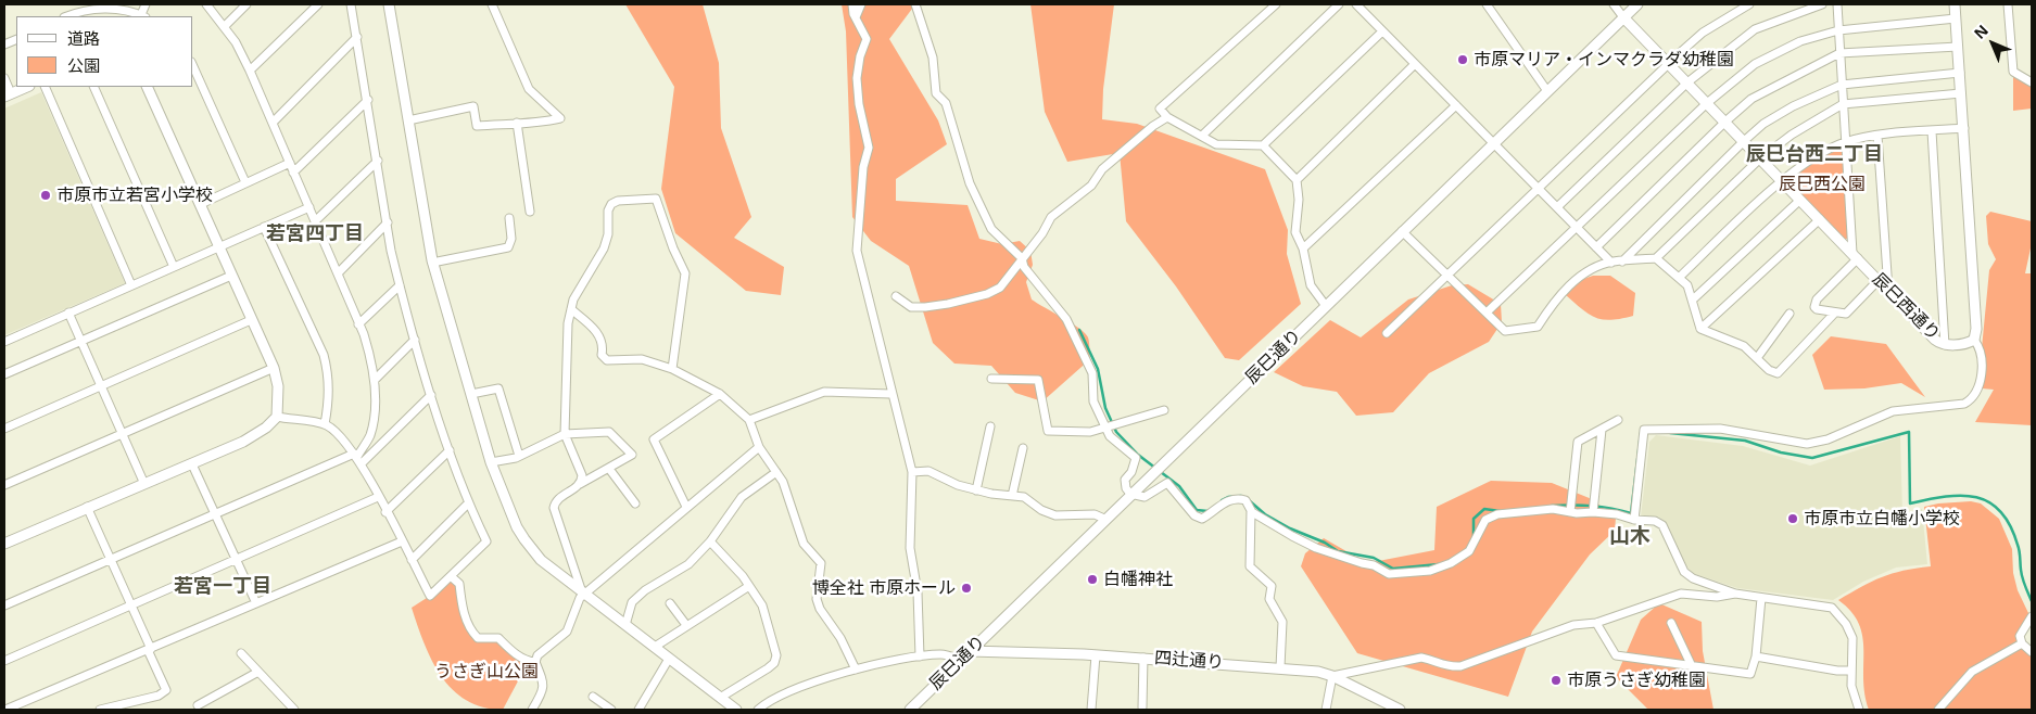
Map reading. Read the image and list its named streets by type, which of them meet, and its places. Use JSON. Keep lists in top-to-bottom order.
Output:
{
  "streets": {
    "street": ["辰巳西通り", "辰巳通り", "四辻通り"]
  },
  "crossings": [
    ["辰巳西通り", "辰巳通り"],
    ["辰巳通り", "四辻通り"]
  ],
  "districts": [
    "辰巳台西二丁目",
    "若宮四丁目",
    "山木",
    "若宮一丁目"
  ],
  "parks": ["辰巳西公園", "うさぎ山公園"],
  "places": [
    "市原マリア・インマクラダ幼稚園",
    "市原市立若宮小学校",
    "市原市立白幡小学校",
    "白幡神社",
    "博全社 市原ホール",
    "市原うさぎ幼稚園"
  ],
  "legend": ["道路", "公園"],
  "north": "top left"
}
